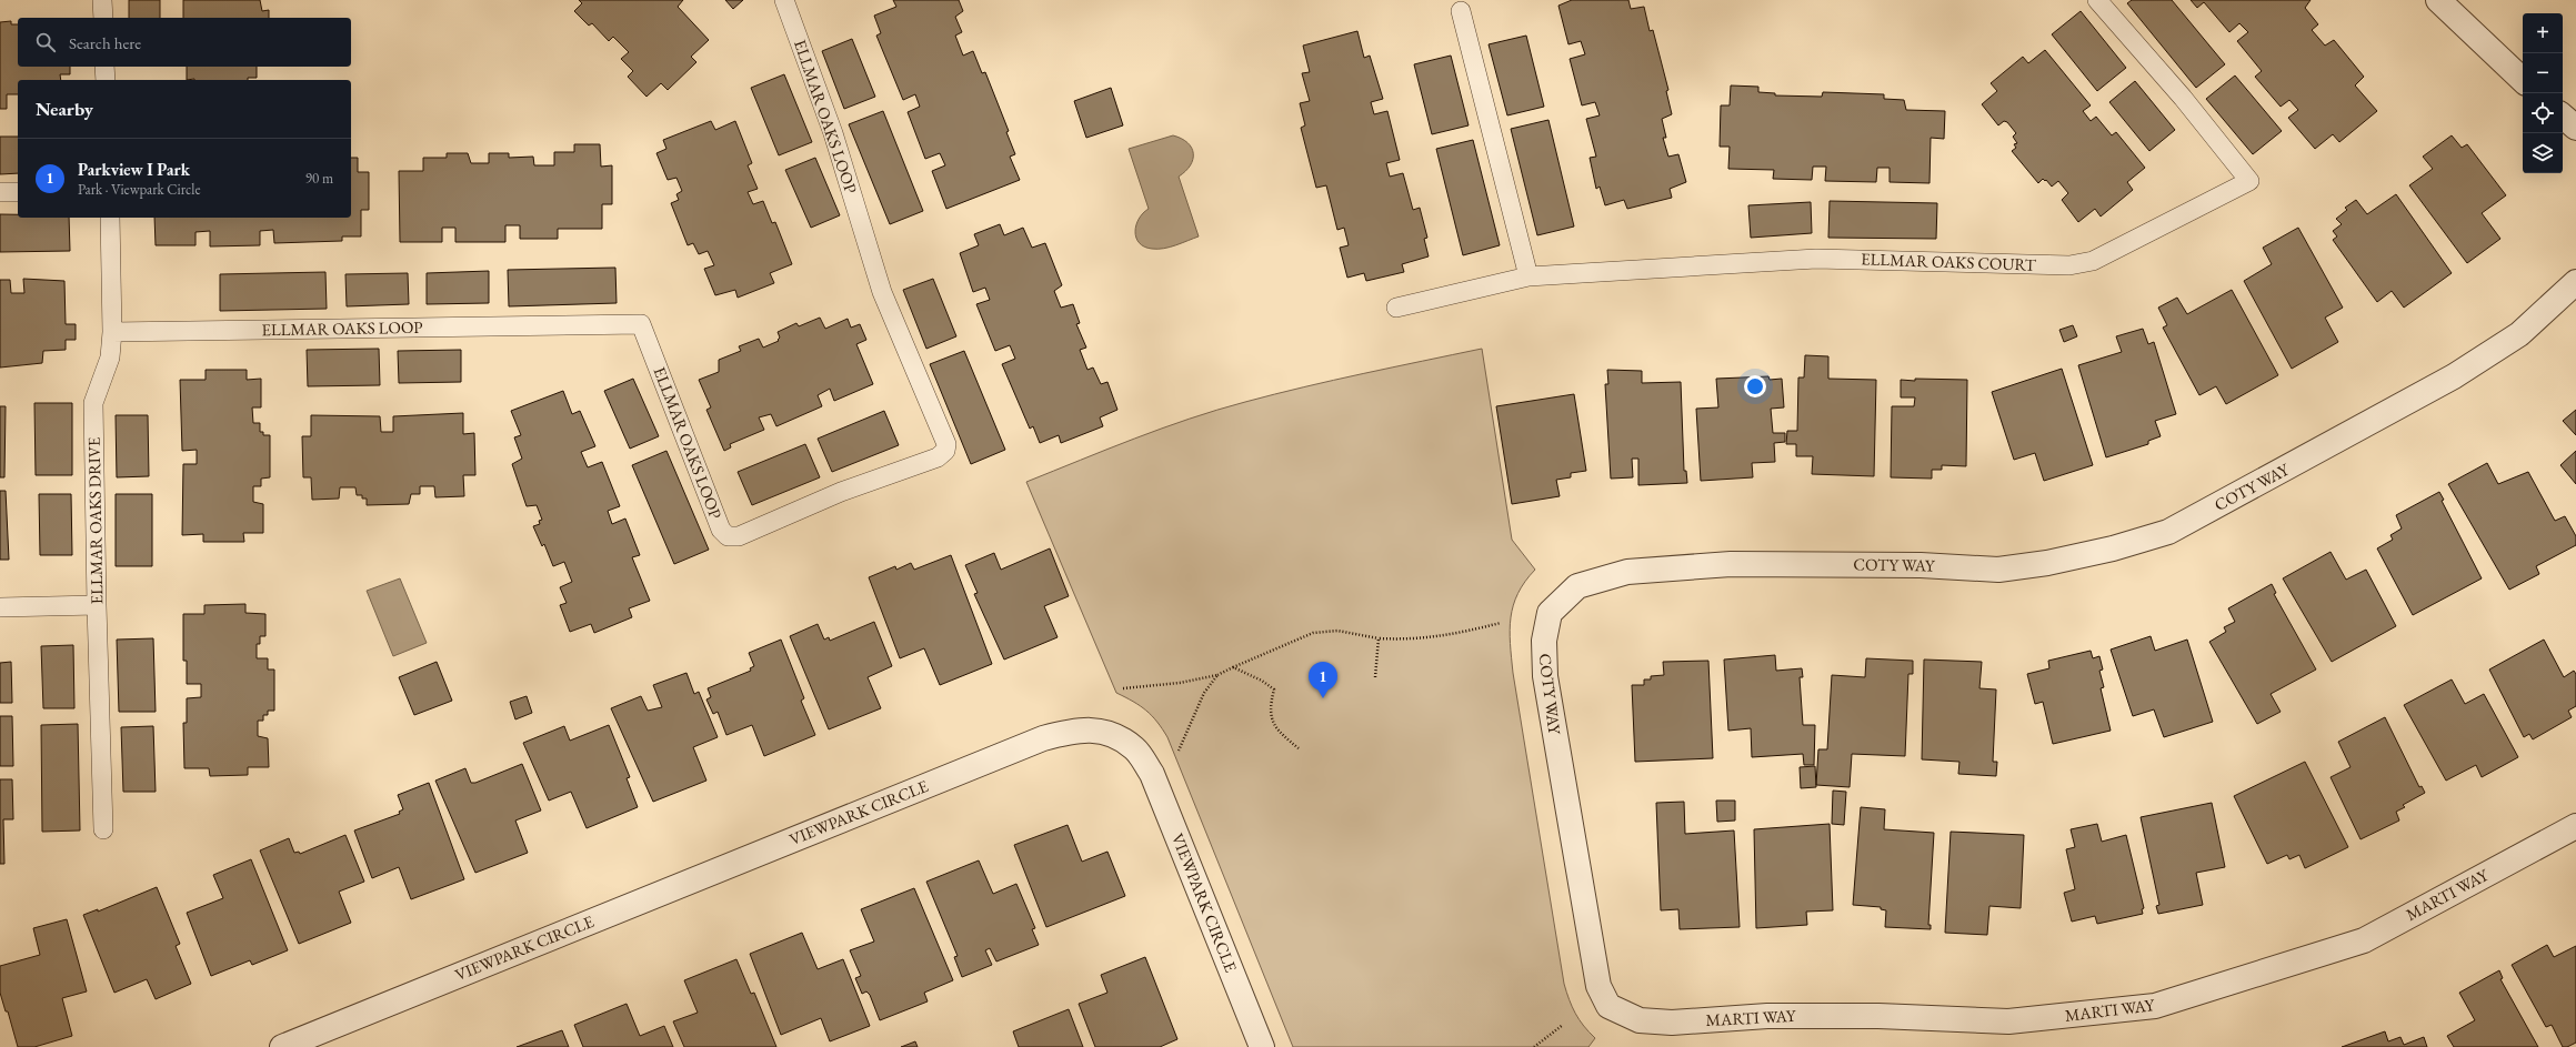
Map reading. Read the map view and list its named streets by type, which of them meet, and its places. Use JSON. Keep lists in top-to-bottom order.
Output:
{
  "streets": {
    "street": ["COTY WAY", "VIEWPARK CIRCLE", "MARTI WAY"],
    "lane": ["ELLMAR OAKS LOOP", "ELLMAR OAKS COURT", "ELLMAR OAKS DRIVE"]
  },
  "crossings": [
    ["ELLMAR OAKS LOOP", "ELLMAR OAKS DRIVE"],
    ["COTY WAY", "MARTI WAY"]
  ],
  "page": {
    "map_buttons": ["+", "−"],
    "search": "Search here",
    "heading": "Nearby",
    "list": [
      {
        "mark": "1",
        "name": "Parkview I Park",
        "note": "Park · Viewpark Circle",
        "value": "90 m"
      }
    ],
    "pins": "1"
  }
}
